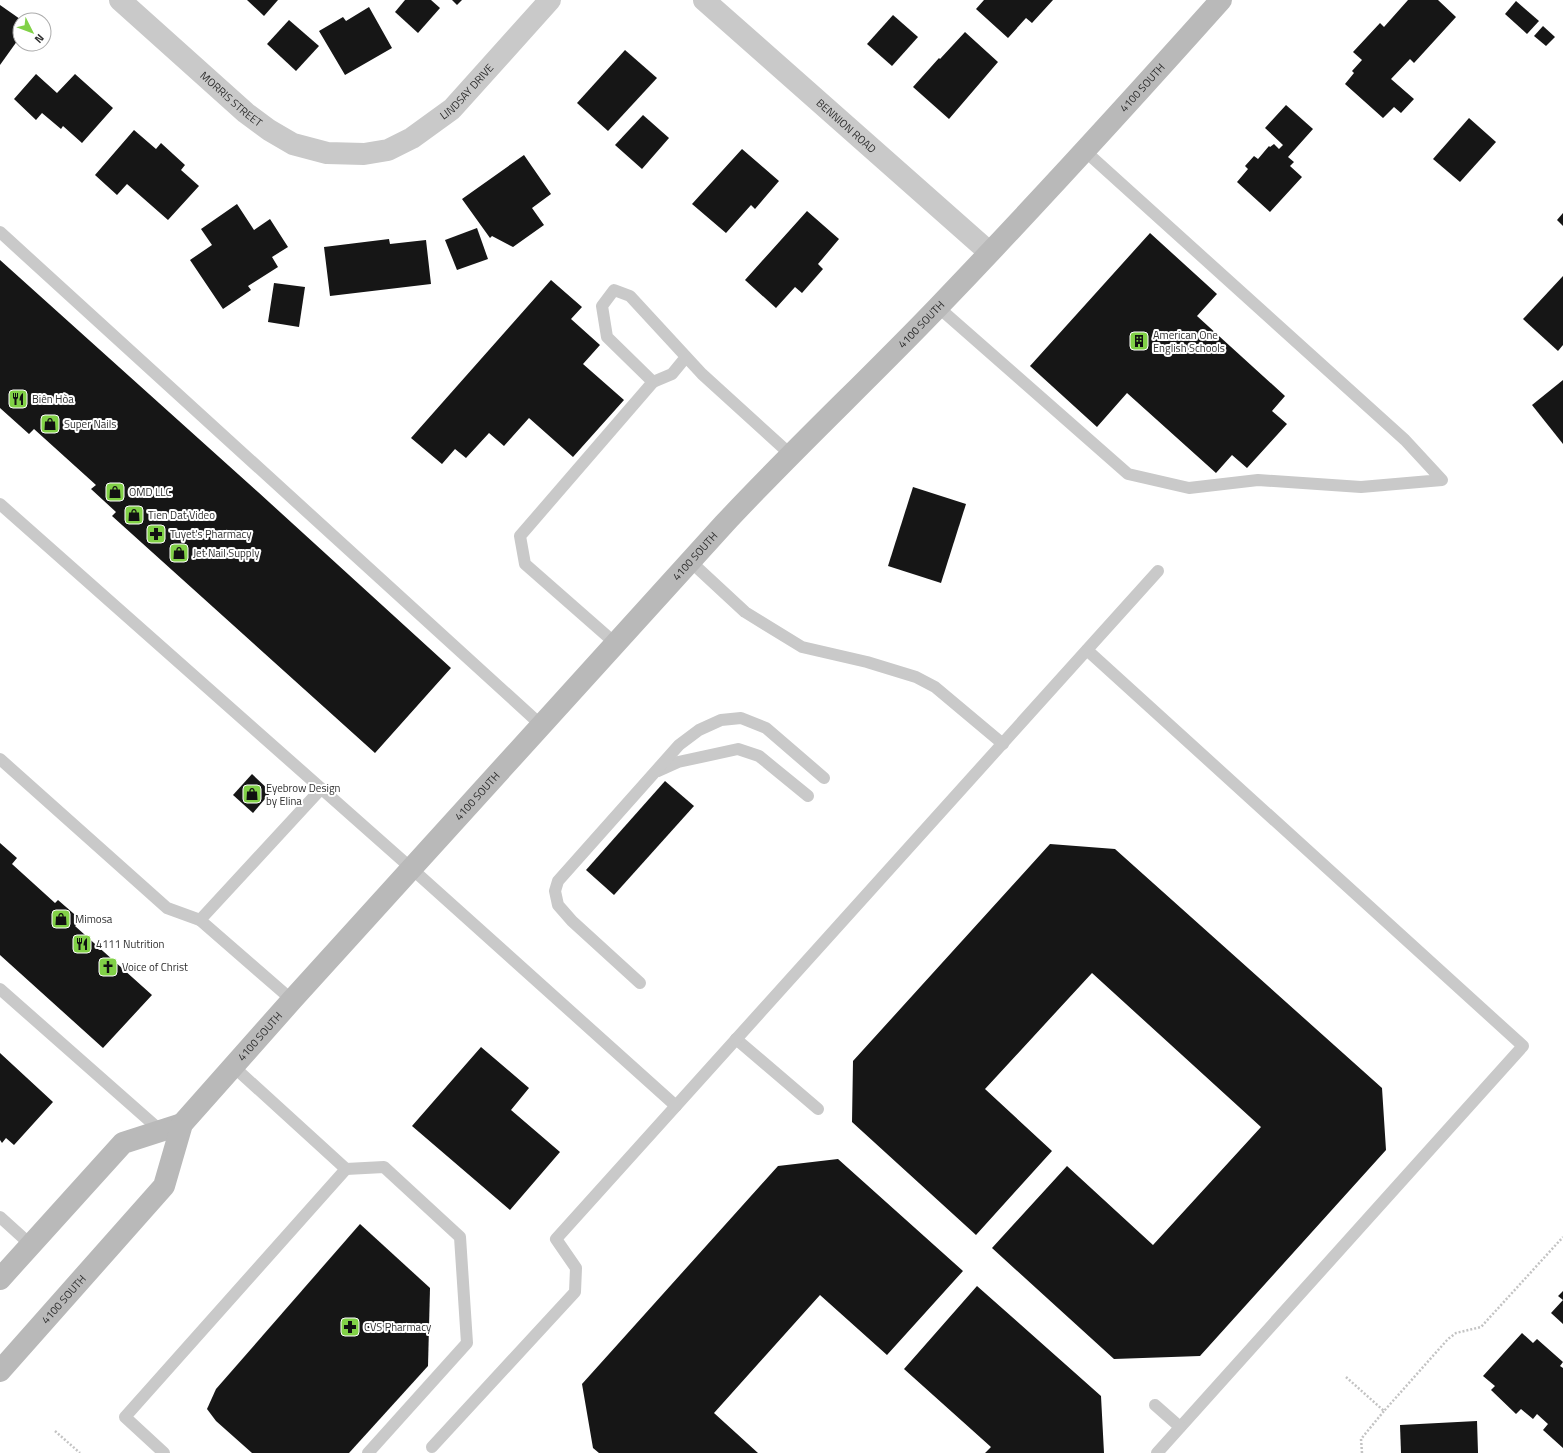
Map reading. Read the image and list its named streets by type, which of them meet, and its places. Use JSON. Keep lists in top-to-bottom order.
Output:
{
  "streets": {
    "main road": ["4100 SOUTH"],
    "street": ["LINDSAY DRIVE", "MORRIS STREET", "BENNION ROAD"]
  },
  "crossings": [
    ["4100 SOUTH", "BENNION ROAD"],
    ["LINDSAY DRIVE", "MORRIS STREET"]
  ],
  "places": {
    "building": ["American One English Schools"],
    "restaurant": ["Biên Hòa", "4111 Nutrition"],
    "shop": [
      "Super Nails",
      "OMD LLC",
      "Tien Dat Video",
      "Jet Nail Supply",
      "Eyebrow Design by Elina",
      "Mimosa"
    ],
    "pharmacy": ["Tuyet's Pharmacy", "CVS Pharmacy"],
    "church": ["Voice of Christ"]
  },
  "north": "bottom right"
}
